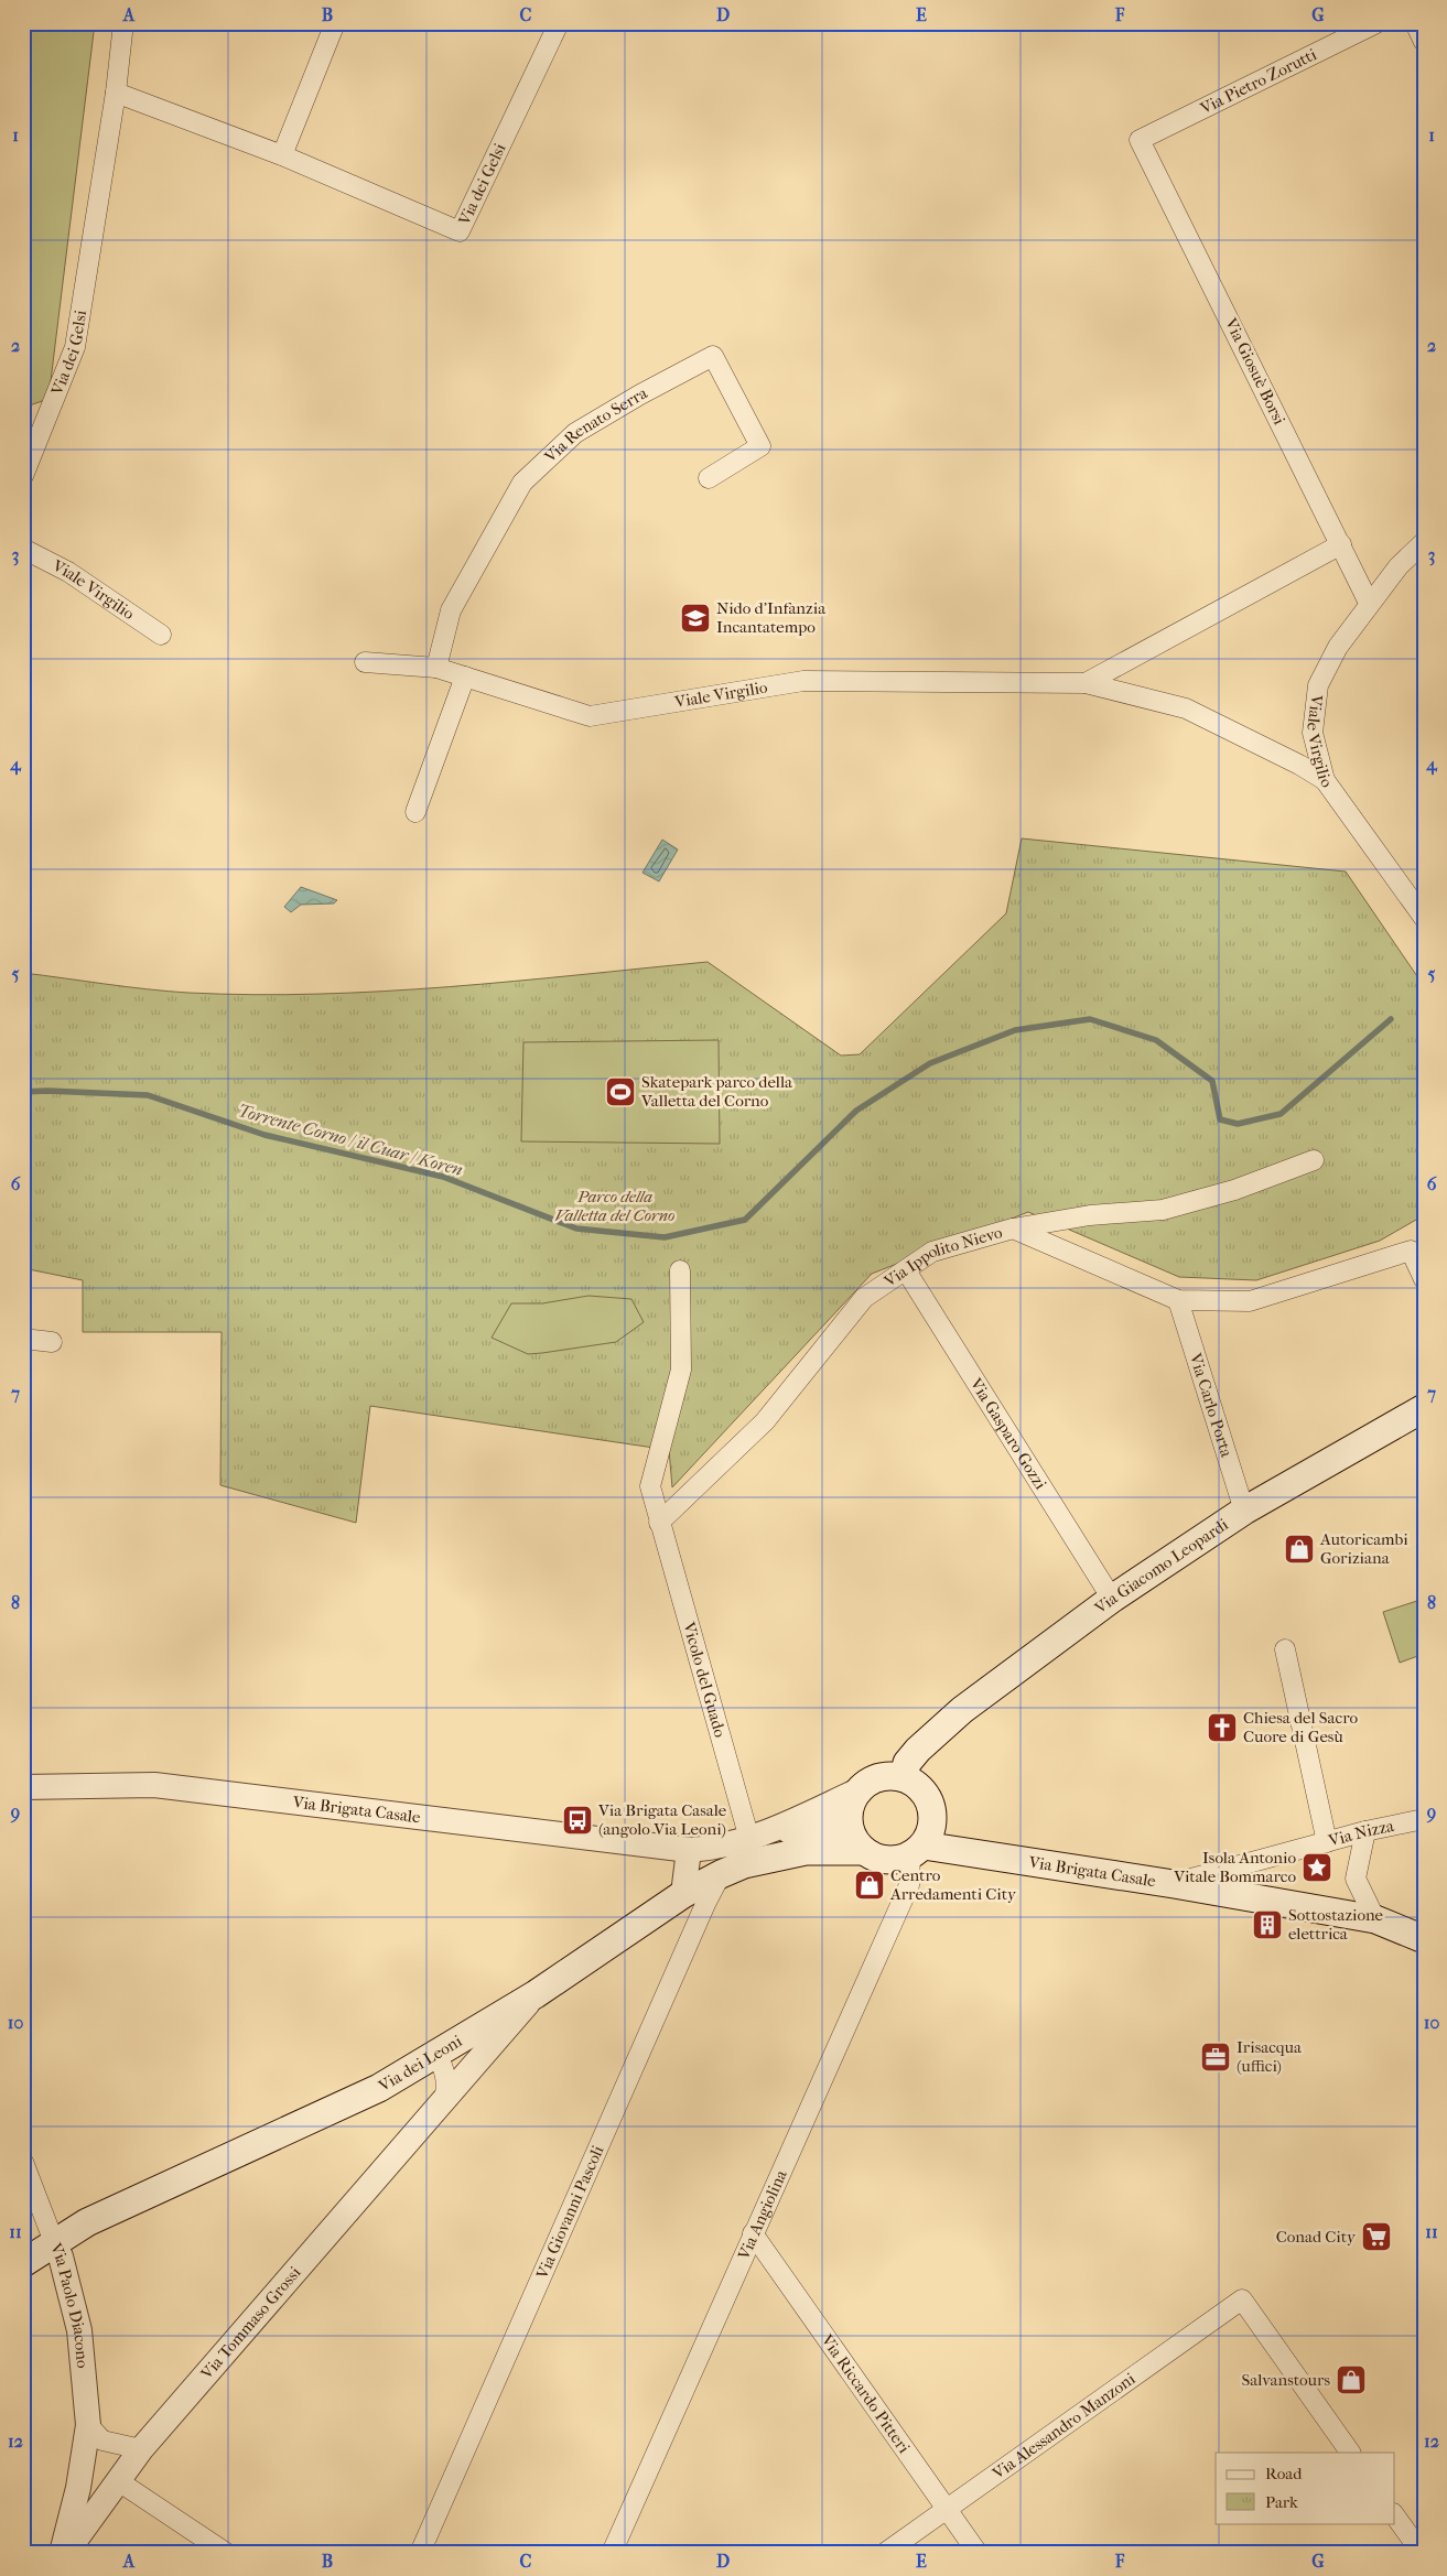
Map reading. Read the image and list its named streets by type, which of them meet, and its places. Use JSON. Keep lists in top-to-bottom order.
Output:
{
  "streets": {
    "main road": ["Via Giacomo Leopardi", "Via Brigata Casale", "Via dei Leoni"],
    "street": [
      "Via Pietro Zorutti",
      "Via dei Gelsi",
      "Via Giosuè Borsi",
      "Via Renato Serra",
      "Viale Virgilio",
      "Via Ippolito Nievo",
      "Via Carlo Porta",
      "Via Gasparo Gozzi",
      "Vicolo del Guado",
      "Via Nizza",
      "Via Giovanni Pascoli",
      "Via Angiolina",
      "Via Paolo Diacono",
      "Via Tommaso Grossi",
      "Via Riccardo Pitteri",
      "Via Alessandro Manzoni"
    ]
  },
  "crossings": [
    ["Via Pietro Zorutti", "Via Giosuè Borsi"],
    ["Via Giosuè Borsi", "Viale Virgilio"],
    ["Via Renato Serra", "Viale Virgilio"],
    ["Via Ippolito Nievo", "Via Carlo Porta"],
    ["Via Ippolito Nievo", "Via Gasparo Gozzi"],
    ["Via Ippolito Nievo", "Vicolo del Guado"],
    ["Via Carlo Porta", "Via Giacomo Leopardi"],
    ["Via Gasparo Gozzi", "Via Giacomo Leopardi"],
    ["Via Giacomo Leopardi", "Via Brigata Casale"],
    ["Via Giacomo Leopardi", "Via dei Leoni"],
    ["Via Giacomo Leopardi", "Via Angiolina"],
    ["Vicolo del Guado", "Via Brigata Casale"],
    ["Via Brigata Casale", "Via Nizza"],
    ["Via Brigata Casale", "Via dei Leoni"],
    ["Via Brigata Casale", "Via Angiolina"],
    ["Via dei Leoni", "Via Giovanni Pascoli"],
    ["Via dei Leoni", "Via Angiolina"],
    ["Via dei Leoni", "Via Paolo Diacono"],
    ["Via dei Leoni", "Via Tommaso Grossi"],
    ["Via Angiolina", "Via Riccardo Pitteri"],
    ["Via Riccardo Pitteri", "Via Alessandro Manzoni"]
  ],
  "water": ["Torrente Corno / il Cuar / Koren"],
  "parks": ["Parco della Valletta del Corno"],
  "places": {
    "school or university": ["Nido d'Infanzia Incantatempo"],
    "sports": ["Skatepark parco della Valletta del Corno"],
    "shop": ["Autoricambi Goriziana", "Centro Arredamenti City", "Salvanstours"],
    "church": ["Chiesa del Sacro Cuore di Gesù"],
    "bus stop": ["Via Brigata Casale (angolo Via Leoni)"],
    "place": ["Isola Antonio Vitale Bommarco"],
    "building": ["Sottostazione elettrica"],
    "office": ["Irisacqua (uffici)"],
    "supermarket": ["Conad City"]
  },
  "legend": ["Road", "Park"],
  "grid": {
    "columns": [
      "A",
      "B",
      "C",
      "D",
      "E",
      "F",
      "G"
    ],
    "rows": [
      "1",
      "2",
      "3",
      "4",
      "5",
      "6",
      "7",
      "8",
      "9",
      "10",
      "11",
      "12"
    ]
  }
}
